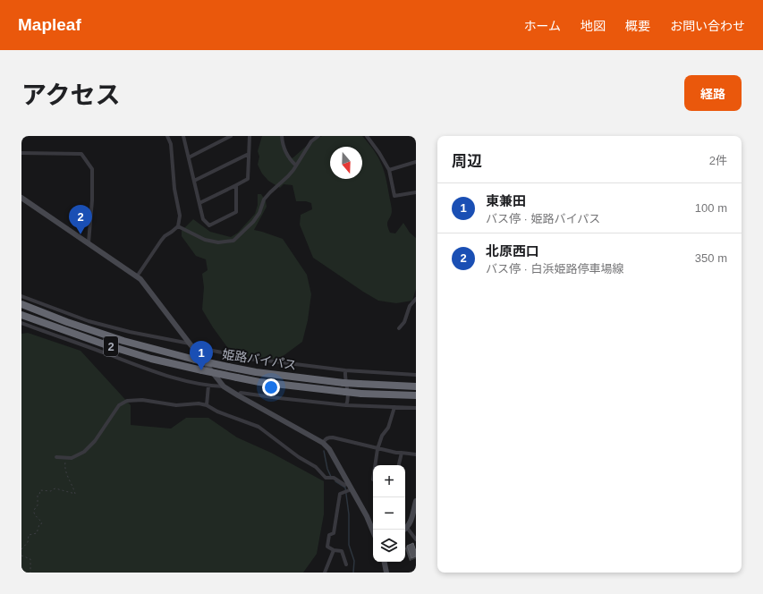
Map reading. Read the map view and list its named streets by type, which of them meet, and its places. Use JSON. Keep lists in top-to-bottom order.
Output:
{
  "streets": {
    "highway": ["2", "姫路バイパス"]
  },
  "north": "bottom",
  "page": {
    "header": "Mapleaf",
    "nav": [
      "ホーム",
      "地図",
      "概要",
      "お問い合わせ"
    ],
    "title": "アクセス",
    "buttons": "経路",
    "heading": ["周辺", "2件"],
    "list": [
      {
        "mark": "1",
        "name": "東兼田",
        "note": "バス停 · 姫路バイパス",
        "value": "100 m"
      },
      {
        "mark": "2",
        "name": "北原西口",
        "note": "バス停 · 白浜姫路停車場線",
        "value": "350 m"
      }
    ],
    "pins": ["2", "1"],
    "map_buttons": ["+", "−"]
  }
}
